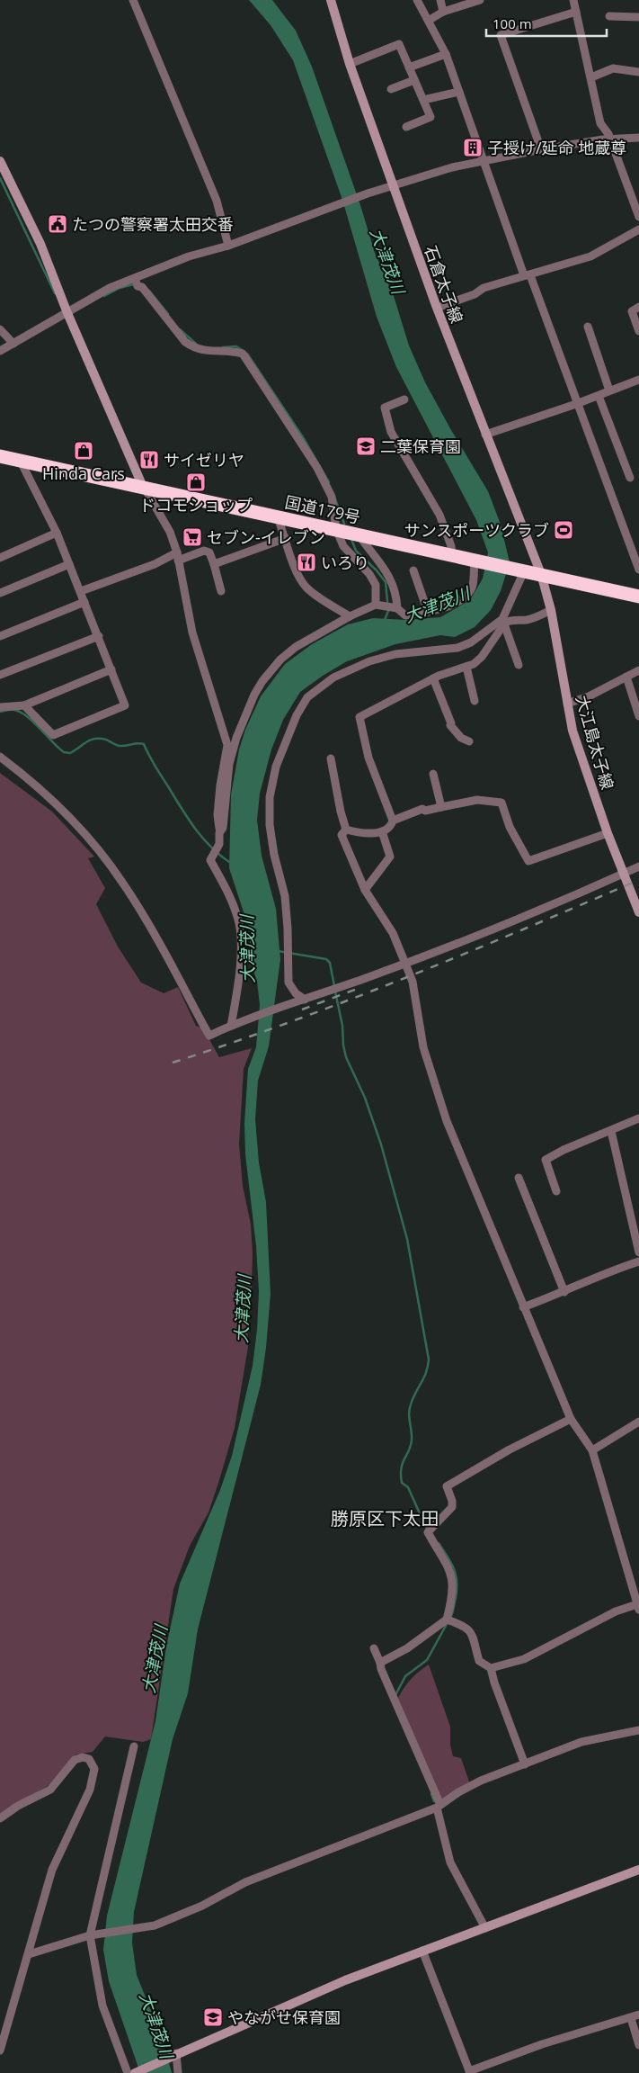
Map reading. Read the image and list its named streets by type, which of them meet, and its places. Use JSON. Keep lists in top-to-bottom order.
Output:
{
  "streets": {
    "highway": ["国道179号"],
    "main road": ["石倉太子線", "大江島太子線"]
  },
  "crossings": [
    ["石倉太子線", "国道179号"],
    ["石倉太子線", "大江島太子線"],
    ["国道179号", "大江島太子線"]
  ],
  "districts": ["勝原区下太田"],
  "water": ["大津茂川"],
  "places": {
    "building": ["子授け/延命 地蔵尊"],
    "public building": ["たつの警察署太田交番"],
    "school or university": ["二葉保育園", "やながせ保育園"],
    "shop": ["Hinda Cars", "ドコモショップ"],
    "restaurant": ["サイゼリヤ", "いろり"],
    "sports": ["サンスポーツクラブ"],
    "supermarket": ["セブン-イレブン"]
  },
  "scale_bar": "100 m"
}
